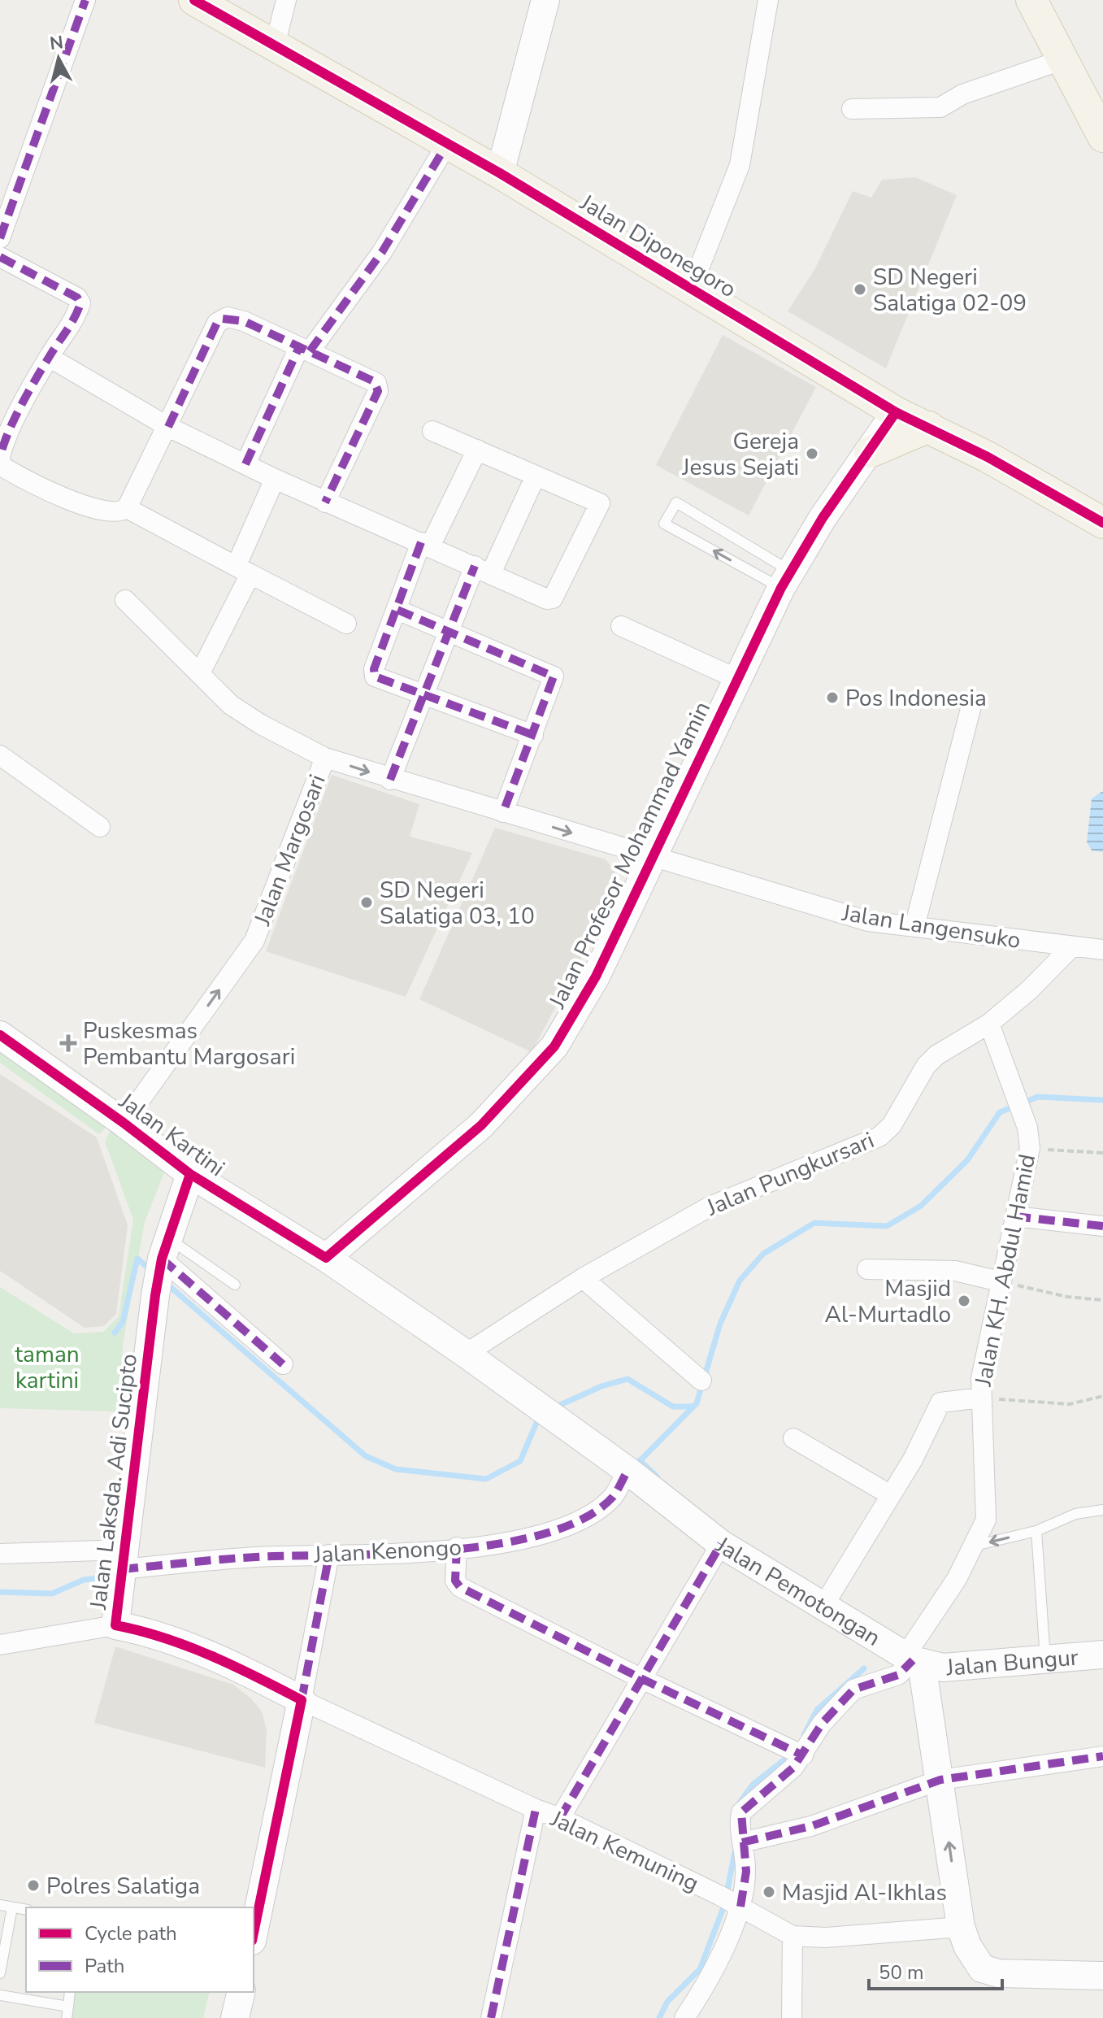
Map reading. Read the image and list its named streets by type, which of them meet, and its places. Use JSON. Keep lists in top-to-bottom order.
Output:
{
  "streets": {
    "main road": [
      "Jalan Diponegoro",
      "Jalan Profesor Mohammad Yamin",
      "Jalan Kartini",
      "Jalan Laksda. Adi Sucipto",
      "Jalan Pemotongan",
      "Jalan Bungur"
    ],
    "street": [
      "Jalan Margosari",
      "Jalan Langensuko",
      "Jalan Pungkursari",
      "Jalan KH. Abdul Hamid",
      "Jalan Kenongo",
      "Jalan Kemuning"
    ]
  },
  "crossings": [
    ["Jalan Diponegoro", "Jalan Profesor Mohammad Yamin"],
    ["Jalan Margosari", "Jalan Profesor Mohammad Yamin"],
    ["Jalan Margosari", "Jalan Langensuko"],
    ["Jalan Margosari", "Jalan Kartini"],
    ["Jalan Profesor Mohammad Yamin", "Jalan Langensuko"],
    ["Jalan Profesor Mohammad Yamin", "Jalan Kartini"],
    ["Jalan Profesor Mohammad Yamin", "Jalan Pemotongan"],
    ["Jalan Langensuko", "Jalan Pungkursari"],
    ["Jalan Kartini", "Jalan Laksda. Adi Sucipto"],
    ["Jalan Kartini", "Jalan Pemotongan"],
    ["Jalan Pungkursari", "Jalan KH. Abdul Hamid"],
    ["Jalan Pungkursari", "Jalan Pemotongan"],
    ["Jalan KH. Abdul Hamid", "Jalan Pemotongan"],
    ["Jalan KH. Abdul Hamid", "Jalan Bungur"],
    ["Jalan Laksda. Adi Sucipto", "Jalan Kenongo"],
    ["Jalan Laksda. Adi Sucipto", "Jalan Kemuning"],
    ["Jalan Kenongo", "Jalan Pemotongan"],
    ["Jalan Pemotongan", "Jalan Bungur"]
  ],
  "parks": ["taman kartini"],
  "places": {
    "other": [
      "SD Negeri Salatiga 02-09",
      "Gereja Jesus Sejati",
      "Pos Indonesia",
      "SD Negeri Salatiga 03, 10",
      "Masjid Al-Murtadlo",
      "Polres Salatiga",
      "Masjid Al-Ikhlas"
    ],
    "health": ["Puskesmas Pembantu Margosari"]
  },
  "legend": ["Cycle path", "Path"],
  "scale_bar": "50 m",
  "north": "top"
}
